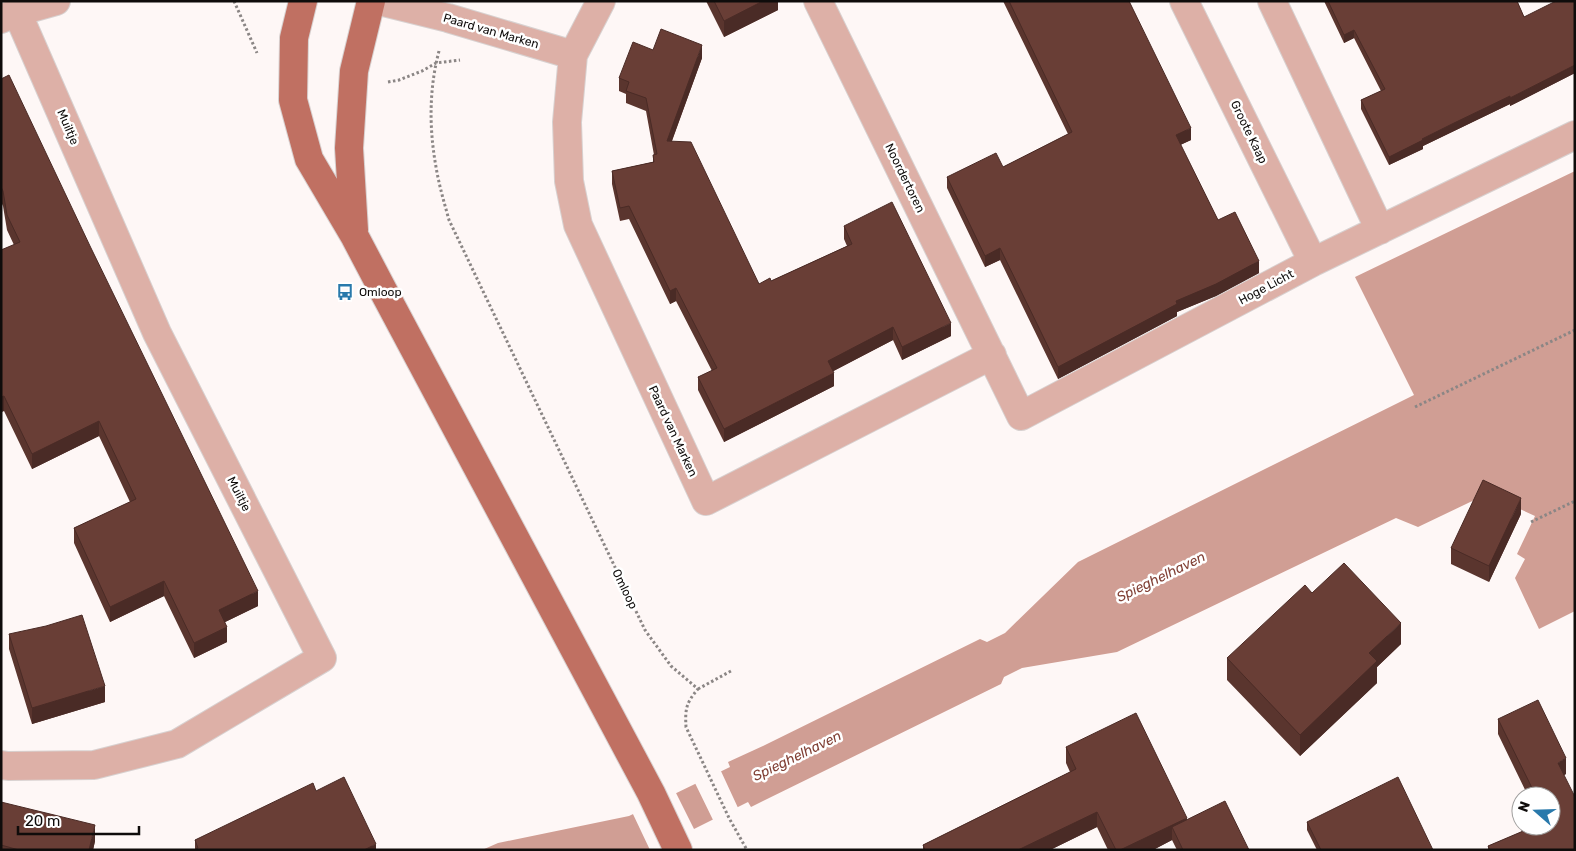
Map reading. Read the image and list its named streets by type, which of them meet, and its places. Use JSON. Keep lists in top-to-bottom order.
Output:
{
  "streets": {
    "street": [
      "Paard van Marken",
      "Muiltje",
      "Groote Kaap",
      "Noordertoren",
      "Hoge Licht"
    ],
    "path": ["Omloop"]
  },
  "crossings": [
    ["Paard van Marken", "Noordertoren"],
    ["Paard van Marken", "Hoge Licht"],
    ["Paard van Marken", "Omloop"],
    ["Groote Kaap", "Hoge Licht"],
    ["Noordertoren", "Hoge Licht"]
  ],
  "water": ["Spieghelhaven"],
  "places": {
    "bus stop": ["Omloop"]
  },
  "scale_bar": "20 m",
  "north": "left"
}
